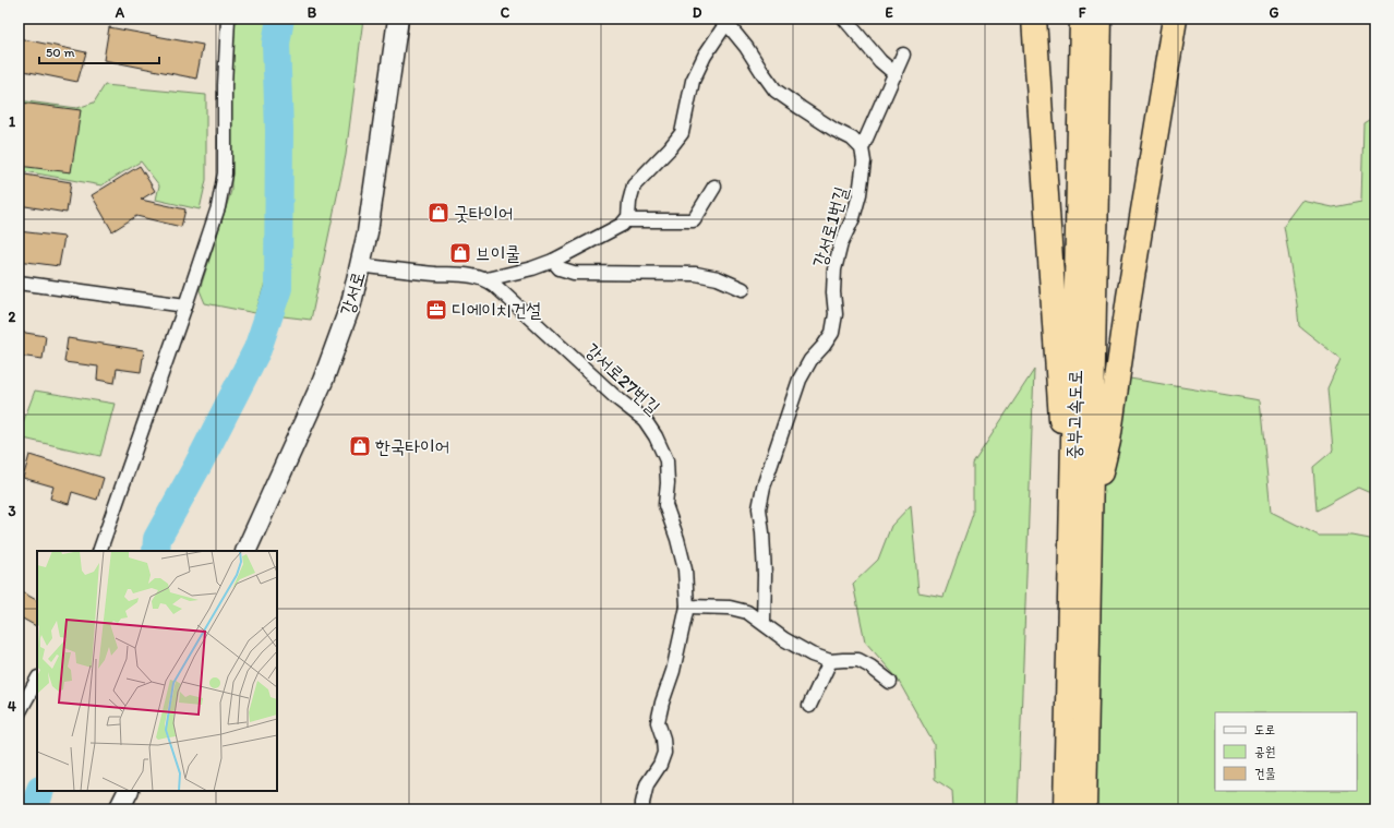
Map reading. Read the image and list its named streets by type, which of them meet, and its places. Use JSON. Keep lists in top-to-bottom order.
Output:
{
  "streets": {
    "highway": ["중부고속도로"],
    "street": ["강서로1번길", "강서로", "강서로27번길"]
  },
  "crossings": [
    ["강서로", "강서로27번길"]
  ],
  "places": {
    "shop": ["굿타이어", "브이쿨", "한국타이어"],
    "office": ["디에이치건설"]
  },
  "legend": ["도로", "공원", "건물"],
  "scale_bar": "50 m",
  "grid": {
    "columns": [
      "A",
      "B",
      "C",
      "D",
      "E",
      "F",
      "G"
    ],
    "rows": [
      "1",
      "2",
      "3",
      "4"
    ]
  }
}
